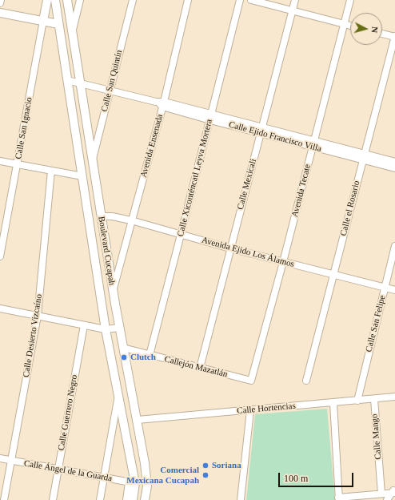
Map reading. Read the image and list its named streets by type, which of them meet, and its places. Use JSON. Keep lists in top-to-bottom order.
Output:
{
  "streets": {
    "main road": ["Calle San Ignacio", "Boulevard Cucapah"],
    "street": [
      "Calle San Quintín",
      "Calle Ejido Francisco Villa",
      "Avenida Ensenada",
      "Calle Xiconténcatl Leyva Mortera",
      "Calle Mexicali",
      "Avenida Tecate",
      "Calle el Rosario",
      "Avenida Ejido Los Álamos",
      "Calle San Felipe",
      "Calle Desierto Vizcaíno",
      "Callejón Mazatlán",
      "Calle Hortencias",
      "Calle Guerrero Negro",
      "Calle Mango",
      "Calle Ángel de la Guarda"
    ]
  },
  "crossings": [
    ["Calle San Quintín", "Calle Ejido Francisco Villa"],
    ["Calle San Quintín", "Boulevard Cucapah"],
    ["Calle Ejido Francisco Villa", "Avenida Ensenada"],
    ["Calle Ejido Francisco Villa", "Calle Xiconténcatl Leyva Mortera"],
    ["Calle Ejido Francisco Villa", "Calle Mexicali"],
    ["Calle Ejido Francisco Villa", "Avenida Tecate"],
    ["Calle Ejido Francisco Villa", "Calle el Rosario"],
    ["Calle Ejido Francisco Villa", "Boulevard Cucapah"],
    ["Avenida Ensenada", "Boulevard Cucapah"],
    ["Avenida Ensenada", "Avenida Ejido Los Álamos"],
    ["Calle Xiconténcatl Leyva Mortera", "Avenida Ejido Los Álamos"],
    ["Calle Xiconténcatl Leyva Mortera", "Callejón Mazatlán"],
    ["Calle Mexicali", "Avenida Ejido Los Álamos"],
    ["Calle Mexicali", "Callejón Mazatlán"],
    ["Avenida Tecate", "Avenida Ejido Los Álamos"],
    ["Avenida Tecate", "Callejón Mazatlán"],
    ["Calle el Rosario", "Avenida Ejido Los Álamos"],
    ["Boulevard Cucapah", "Avenida Ejido Los Álamos"],
    ["Boulevard Cucapah", "Callejón Mazatlán"],
    ["Boulevard Cucapah", "Calle Hortencias"],
    ["Boulevard Cucapah", "Calle Ángel de la Guarda"],
    ["Avenida Ejido Los Álamos", "Calle San Felipe"],
    ["Calle San Felipe", "Calle Hortencias"],
    ["Calle Desierto Vizcaíno", "Calle Ángel de la Guarda"],
    ["Calle Hortencias", "Calle Mango"],
    ["Calle Guerrero Negro", "Calle Ángel de la Guarda"]
  ],
  "places": ["Clutch", "Soriana", "Comercial Mexicana Cucapah"],
  "scale_bar": "100 m",
  "north": "right"
}
